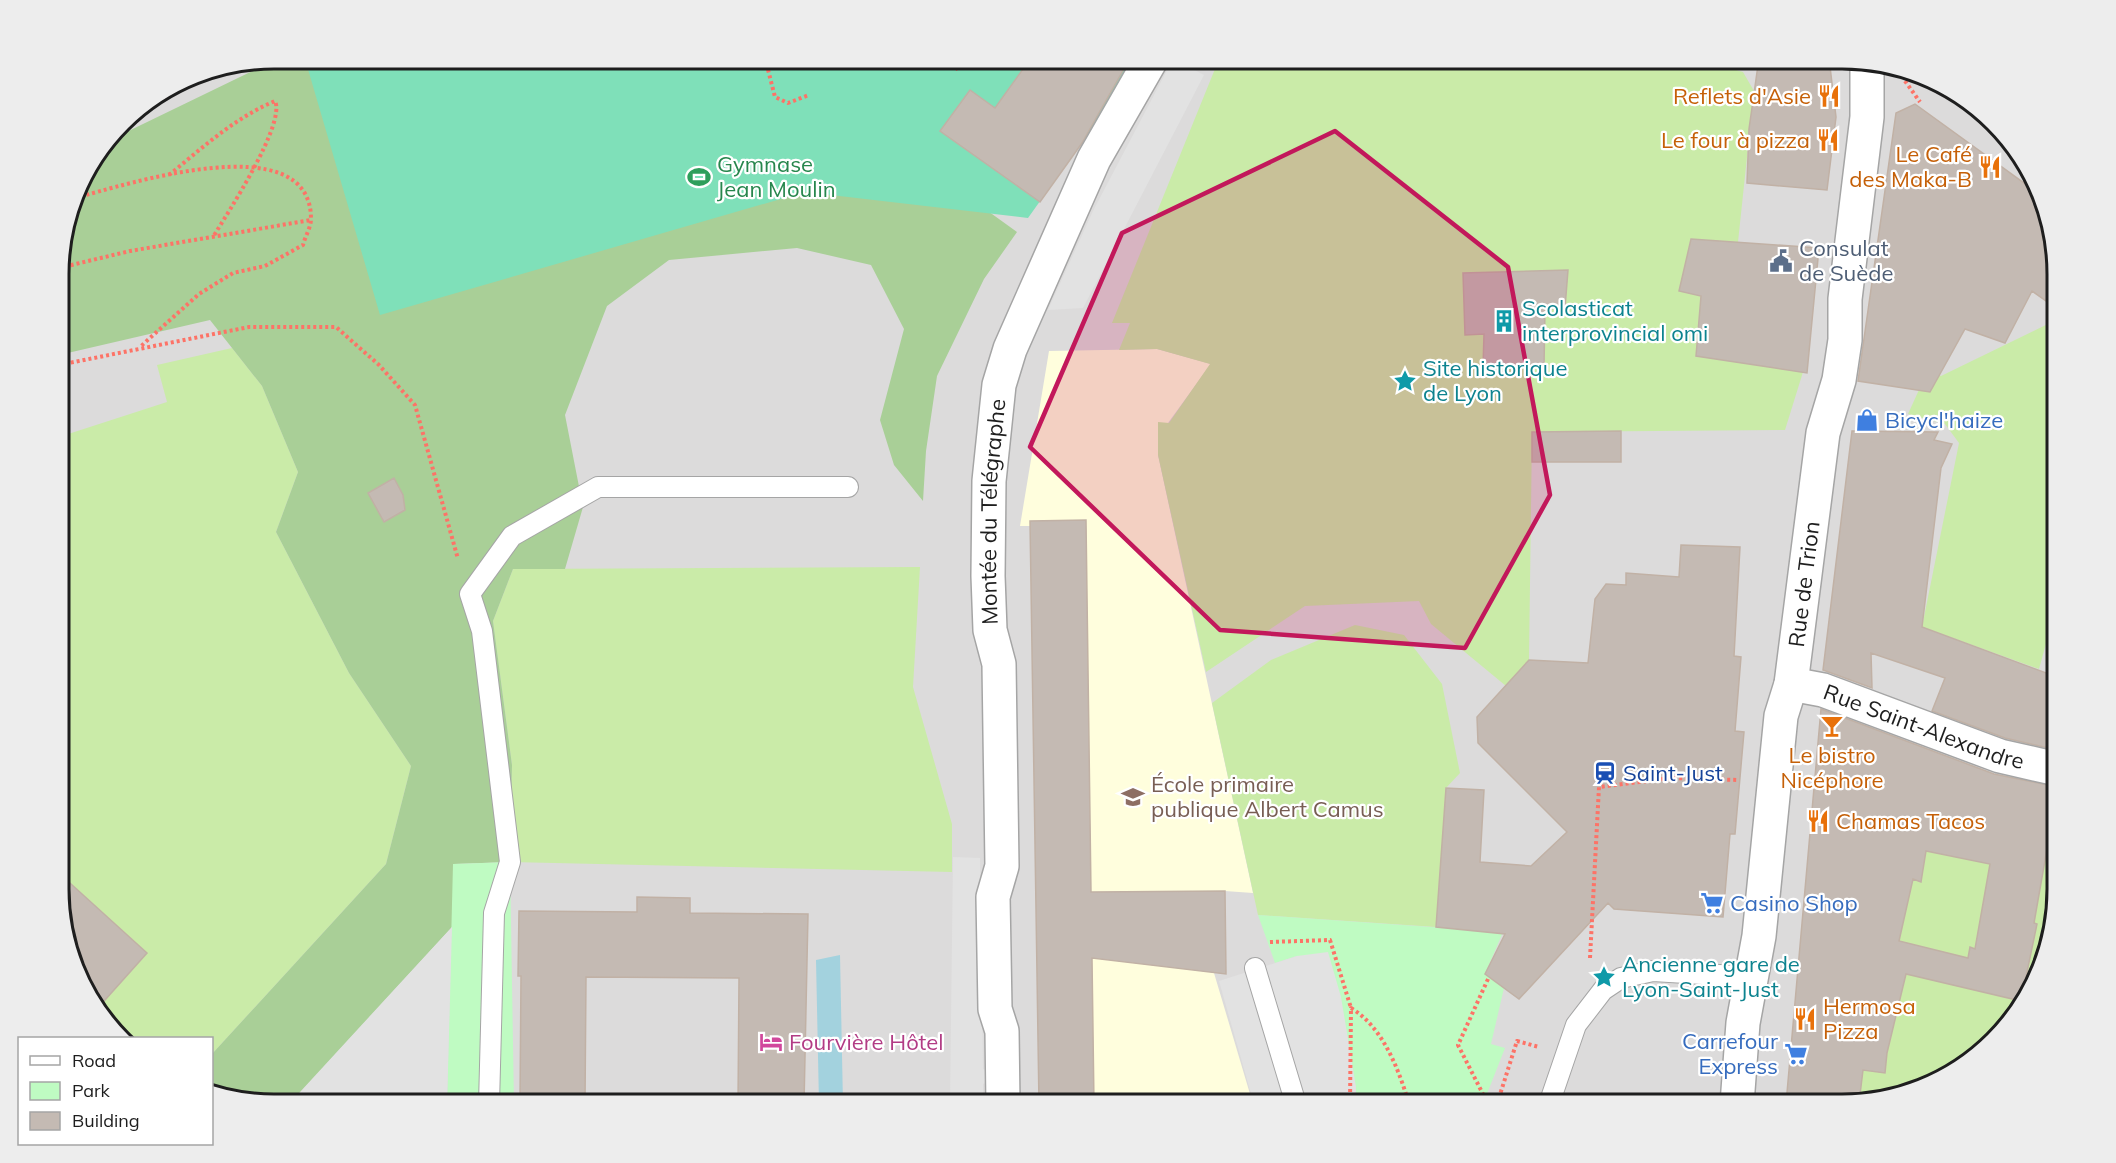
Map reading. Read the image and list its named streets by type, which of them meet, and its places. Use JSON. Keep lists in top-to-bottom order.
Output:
{
  "streets": {
    "street": ["Montée du Télégraphe", "Rue de Trion", "Rue Saint-Alexandre"]
  },
  "crossings": [
    ["Rue de Trion", "Rue Saint-Alexandre"]
  ],
  "places": {
    "restaurant": [
      "Reflets d'Asie",
      "Le four à pizza",
      "Le Café des Maka-B",
      "Chamas Tacos",
      "Hermosa Pizza"
    ],
    "sports": ["Gymnase Jean Moulin"],
    "public building": ["Consulat de Suède"],
    "building": ["Scolasticat interprovincial omi"],
    "place": ["Site historique de Lyon", "Ancienne gare de Lyon-Saint-Just"],
    "shop": ["Bicycl'haize"],
    "bar": ["Le bistro Nicéphore"],
    "station": ["Saint-Just"],
    "school or university": ["École primaire publique Albert Camus"],
    "supermarket": ["Casino Shop", "Carrefour Express"],
    "hotel": ["Fourvière Hôtel"]
  },
  "legend": ["Road", "Park", "Building"]
}
